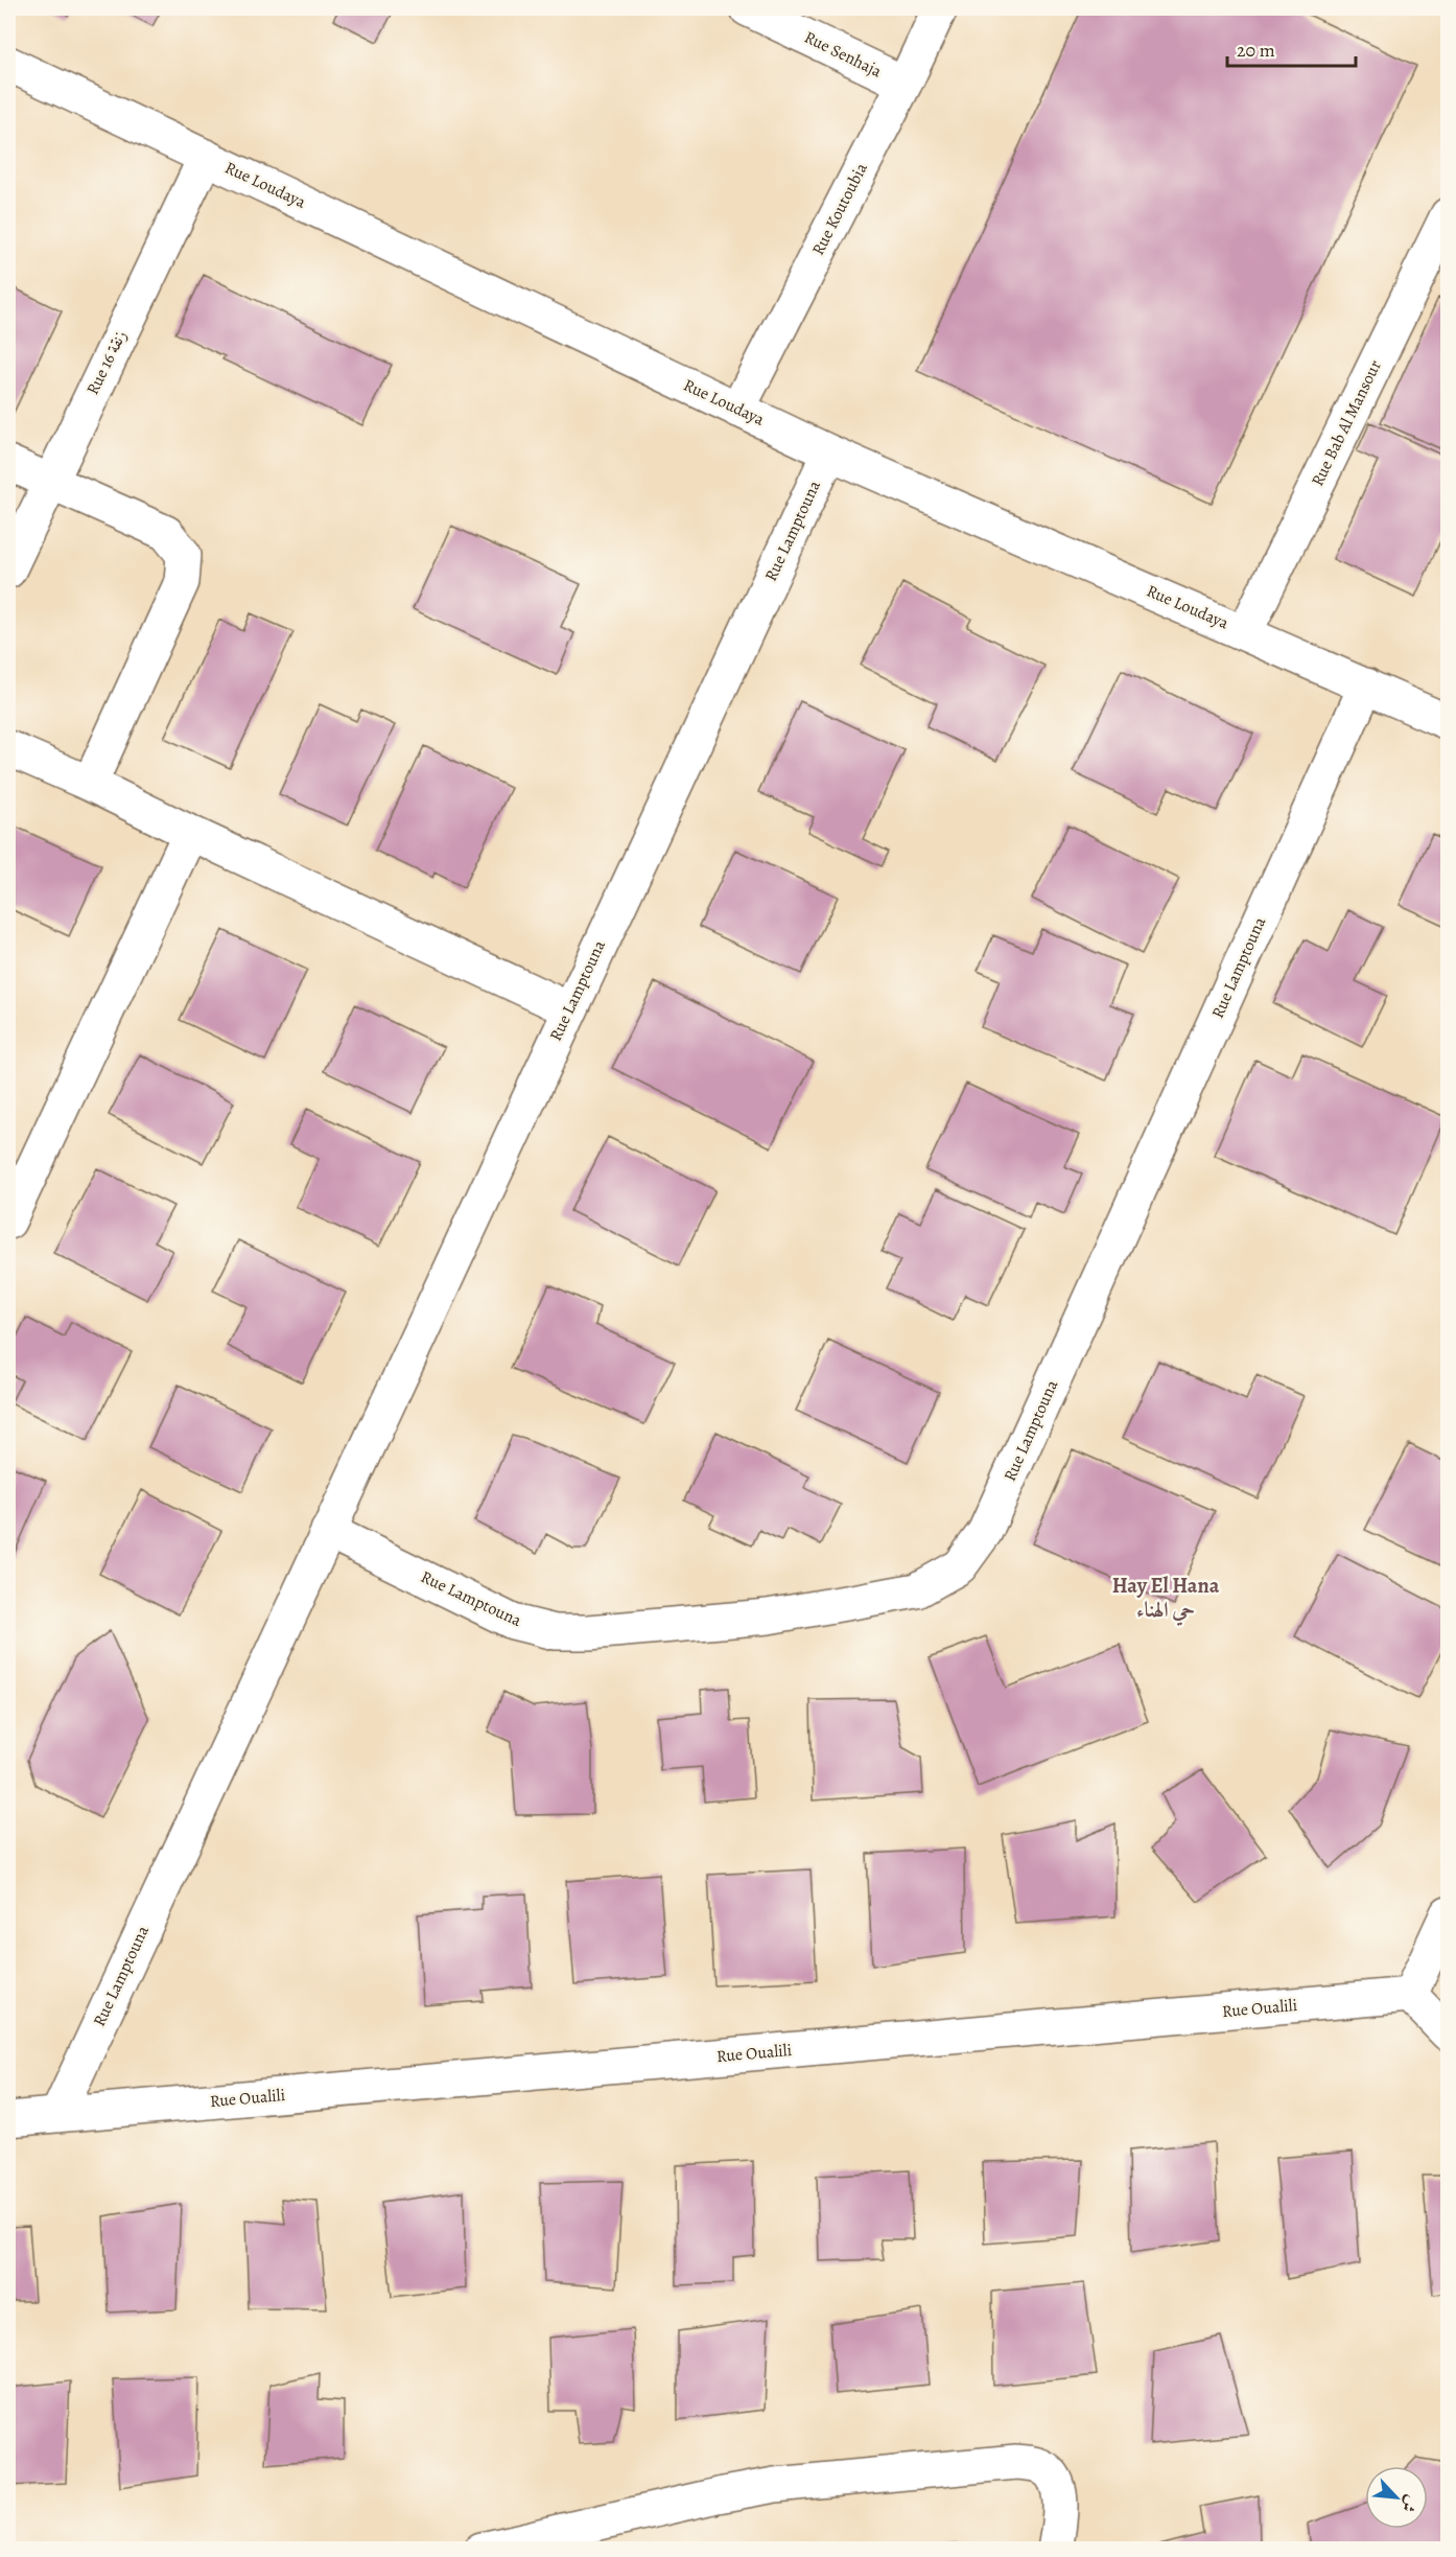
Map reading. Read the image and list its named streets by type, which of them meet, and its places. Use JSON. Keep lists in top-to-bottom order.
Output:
{
  "streets": {
    "street": [
      "Rue Senhaja",
      "Rue Loudaya",
      "Rue Koutoubia",
      "Rue 16 زنقة",
      "Rue Bab Al Mansour",
      "Rue Lamptouna",
      "Rue Oualili"
    ]
  },
  "crossings": [
    ["Rue Senhaja", "Rue Koutoubia"],
    ["Rue Loudaya", "Rue Koutoubia"],
    ["Rue Loudaya", "Rue 16 زنقة"],
    ["Rue Loudaya", "Rue Bab Al Mansour"],
    ["Rue Loudaya", "Rue Lamptouna"],
    ["Rue Lamptouna", "Rue Oualili"]
  ],
  "districts": ["Hay El Hana حي الهناء"],
  "scale_bar": "20 m",
  "north": "bottom right"
}
